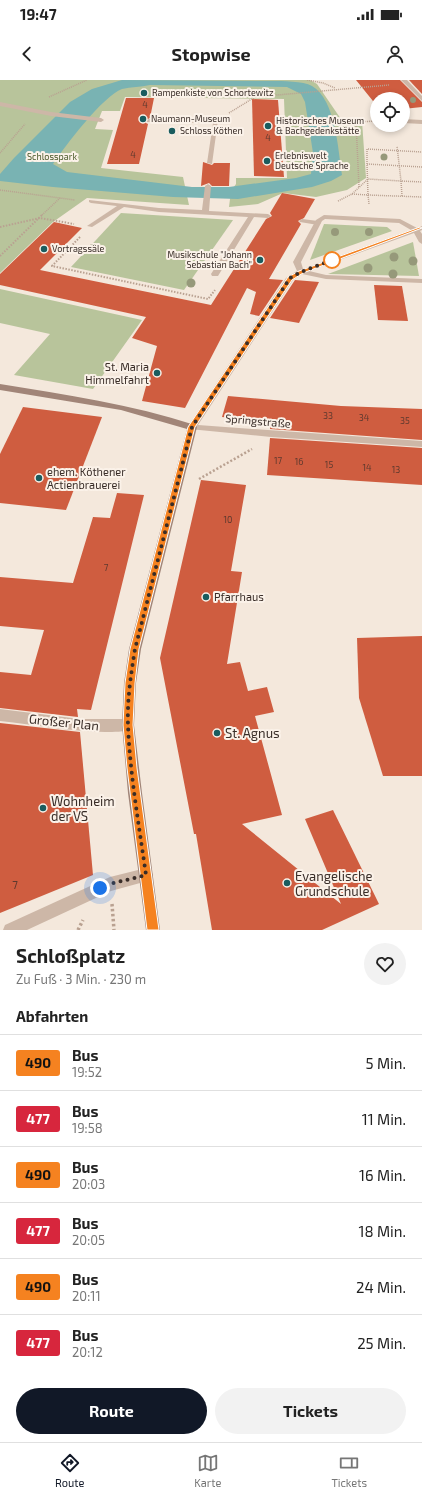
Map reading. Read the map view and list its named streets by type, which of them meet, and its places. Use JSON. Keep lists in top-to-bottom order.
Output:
{
  "streets": {
    "main road": ["Springstraße"],
    "street": ["Großer Plan"]
  },
  "parks": ["Schlosspark"],
  "places": [
    "Rampenkiste von Schortewitz",
    "Naumann-Museum",
    "Historisches Museum & Bachgedenkstätte",
    "Schloss Köthen",
    "Erlebniswelt Deutsche Sprache",
    "Vortragssäle",
    "Musikschule \"Johann Sebastian Bach\"",
    "St. Maria Himmelfahrt",
    "ehem. Köthener Actienbrauerei",
    "Pfarrhaus",
    "St. Agnus",
    "Wohnheim der VS",
    "Evangelische Grundschule"
  ],
  "lines": ["bus line 490"],
  "house_numbers": [
    "4",
    "4",
    "4",
    "33",
    "34",
    "35",
    "17",
    "16",
    "15",
    "14",
    "13",
    "10",
    "7",
    "7"
  ],
  "page": {
    "status": "19:47",
    "header": "Stopwise",
    "heading": [
      ["Schloßplatz", "Zu Fuß · 3 Min. · 230 m"],
      "Abfahrten"
    ],
    "list": [
      {
        "mark": "490",
        "name": "Bus",
        "note": "19:52",
        "value": "5 Min."
      },
      {
        "mark": "477",
        "name": "Bus",
        "note": "19:58",
        "value": "11 Min."
      },
      {
        "mark": "490",
        "name": "Bus",
        "note": "20:03",
        "value": "16 Min."
      },
      {
        "mark": "477",
        "name": "Bus",
        "note": "20:05",
        "value": "18 Min."
      },
      {
        "mark": "490",
        "name": "Bus",
        "note": "20:11",
        "value": "24 Min."
      },
      {
        "mark": "477",
        "name": "Bus",
        "note": "20:12",
        "value": "25 Min."
      }
    ],
    "buttons": ["Route", "Tickets"],
    "tabs": ["Route", "Karte", "Tickets"]
  }
}
